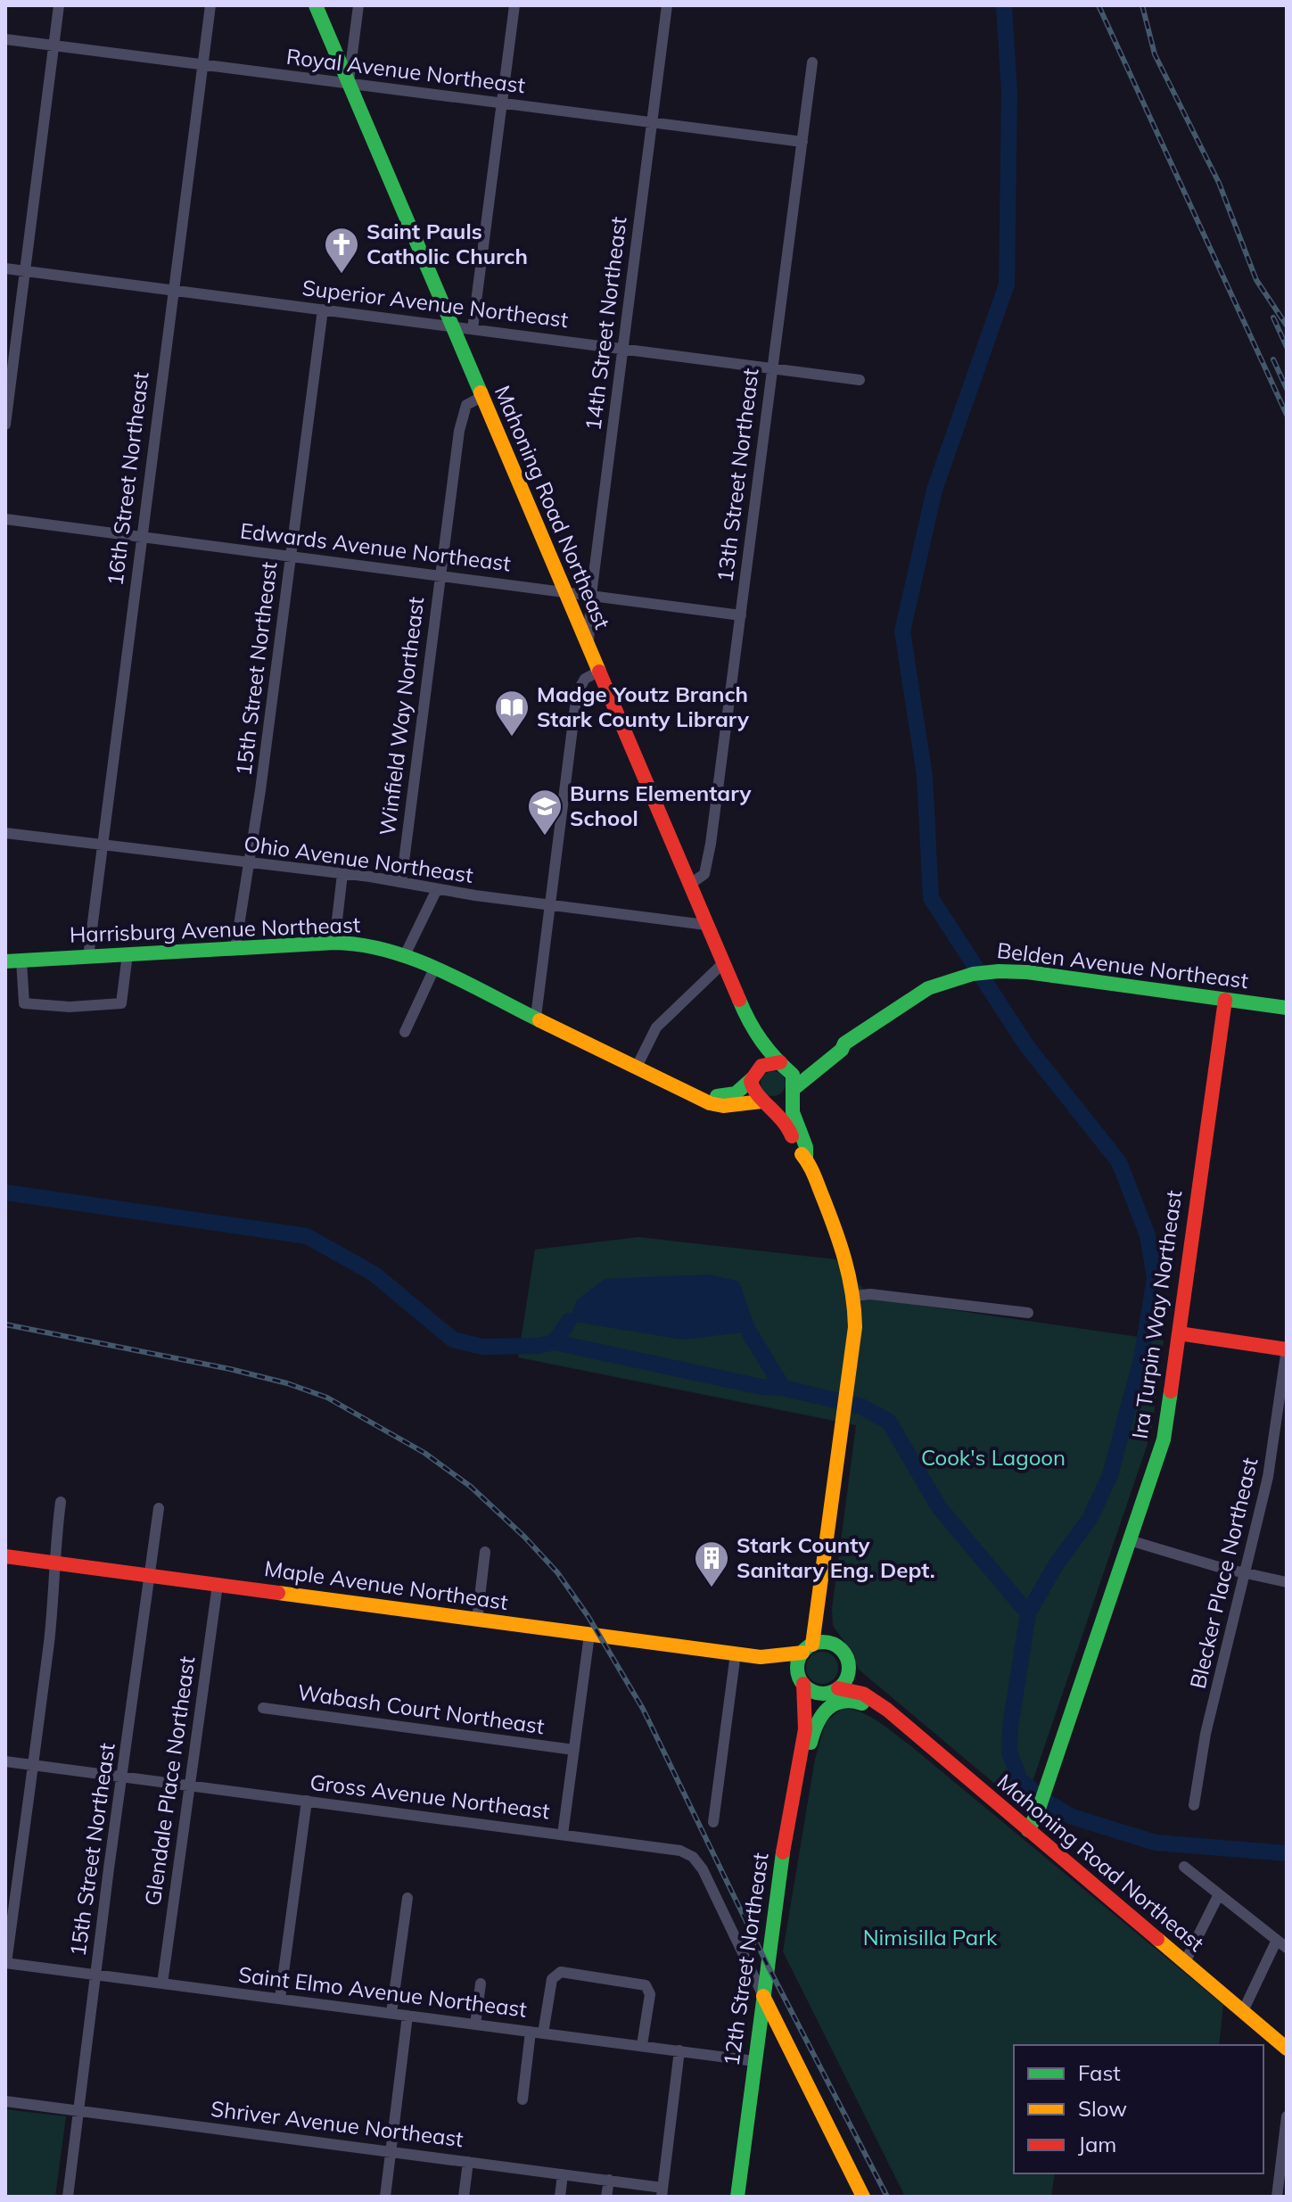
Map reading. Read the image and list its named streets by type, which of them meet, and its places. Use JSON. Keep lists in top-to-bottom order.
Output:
{
  "streets": {
    "main road": [
      "Mahoning Road Northeast",
      "Harrisburg Avenue Northeast",
      "Belden Avenue Northeast",
      "Ira Turpin Way Northeast",
      "Maple Avenue Northeast",
      "12th Street Northeast"
    ],
    "street": [
      "Royal Avenue Northeast",
      "Superior Avenue Northeast",
      "14th Street Northeast",
      "13th Street Northeast",
      "16th Street Northeast",
      "Edwards Avenue Northeast",
      "15th Street Northeast",
      "Winfield Way Northeast",
      "Ohio Avenue Northeast",
      "Blecker Place Northeast",
      "Wabash Court Northeast",
      "Glendale Place Northeast",
      "Gross Avenue Northeast",
      "Saint Elmo Avenue Northeast",
      "Shriver Avenue Northeast"
    ]
  },
  "crossings": [
    ["Royal Avenue Northeast", "14th Street Northeast"],
    ["Royal Avenue Northeast", "13th Street Northeast"],
    ["Royal Avenue Northeast", "16th Street Northeast"],
    ["Royal Avenue Northeast", "Mahoning Road Northeast"],
    ["Superior Avenue Northeast", "14th Street Northeast"],
    ["Superior Avenue Northeast", "13th Street Northeast"],
    ["Superior Avenue Northeast", "16th Street Northeast"],
    ["Superior Avenue Northeast", "Mahoning Road Northeast"],
    ["Superior Avenue Northeast", "15th Street Northeast"],
    ["14th Street Northeast", "Mahoning Road Northeast"],
    ["14th Street Northeast", "Edwards Avenue Northeast"],
    ["13th Street Northeast", "Mahoning Road Northeast"],
    ["13th Street Northeast", "Edwards Avenue Northeast"],
    ["16th Street Northeast", "Edwards Avenue Northeast"],
    ["16th Street Northeast", "Ohio Avenue Northeast"],
    ["16th Street Northeast", "Harrisburg Avenue Northeast"],
    ["Mahoning Road Northeast", "Edwards Avenue Northeast"],
    ["Mahoning Road Northeast", "Winfield Way Northeast"],
    ["Mahoning Road Northeast", "Ohio Avenue Northeast"],
    ["Mahoning Road Northeast", "Harrisburg Avenue Northeast"],
    ["Mahoning Road Northeast", "Belden Avenue Northeast"],
    ["Mahoning Road Northeast", "Ira Turpin Way Northeast"],
    ["Mahoning Road Northeast", "Maple Avenue Northeast"],
    ["Mahoning Road Northeast", "12th Street Northeast"],
    ["Edwards Avenue Northeast", "15th Street Northeast"],
    ["Edwards Avenue Northeast", "Winfield Way Northeast"],
    ["15th Street Northeast", "Ohio Avenue Northeast"],
    ["15th Street Northeast", "Harrisburg Avenue Northeast"],
    ["15th Street Northeast", "Maple Avenue Northeast"],
    ["15th Street Northeast", "Gross Avenue Northeast"],
    ["15th Street Northeast", "Saint Elmo Avenue Northeast"],
    ["15th Street Northeast", "Shriver Avenue Northeast"],
    ["Winfield Way Northeast", "Ohio Avenue Northeast"],
    ["Harrisburg Avenue Northeast", "Belden Avenue Northeast"],
    ["Belden Avenue Northeast", "Ira Turpin Way Northeast"],
    ["Maple Avenue Northeast", "Glendale Place Northeast"],
    ["Maple Avenue Northeast", "12th Street Northeast"],
    ["Glendale Place Northeast", "Gross Avenue Northeast"],
    ["Glendale Place Northeast", "Saint Elmo Avenue Northeast"],
    ["Gross Avenue Northeast", "12th Street Northeast"],
    ["12th Street Northeast", "Saint Elmo Avenue Northeast"]
  ],
  "parks": ["Cook's Lagoon", "Nimisilla Park"],
  "places": {
    "church": ["Saint Pauls Catholic Church"],
    "library": ["Madge Youtz Branch Stark County Library"],
    "school or university": ["Burns Elementary School"],
    "building": ["Stark County Sanitary Eng. Dept."]
  },
  "legend": ["Fast", "Slow", "Jam"]
}
